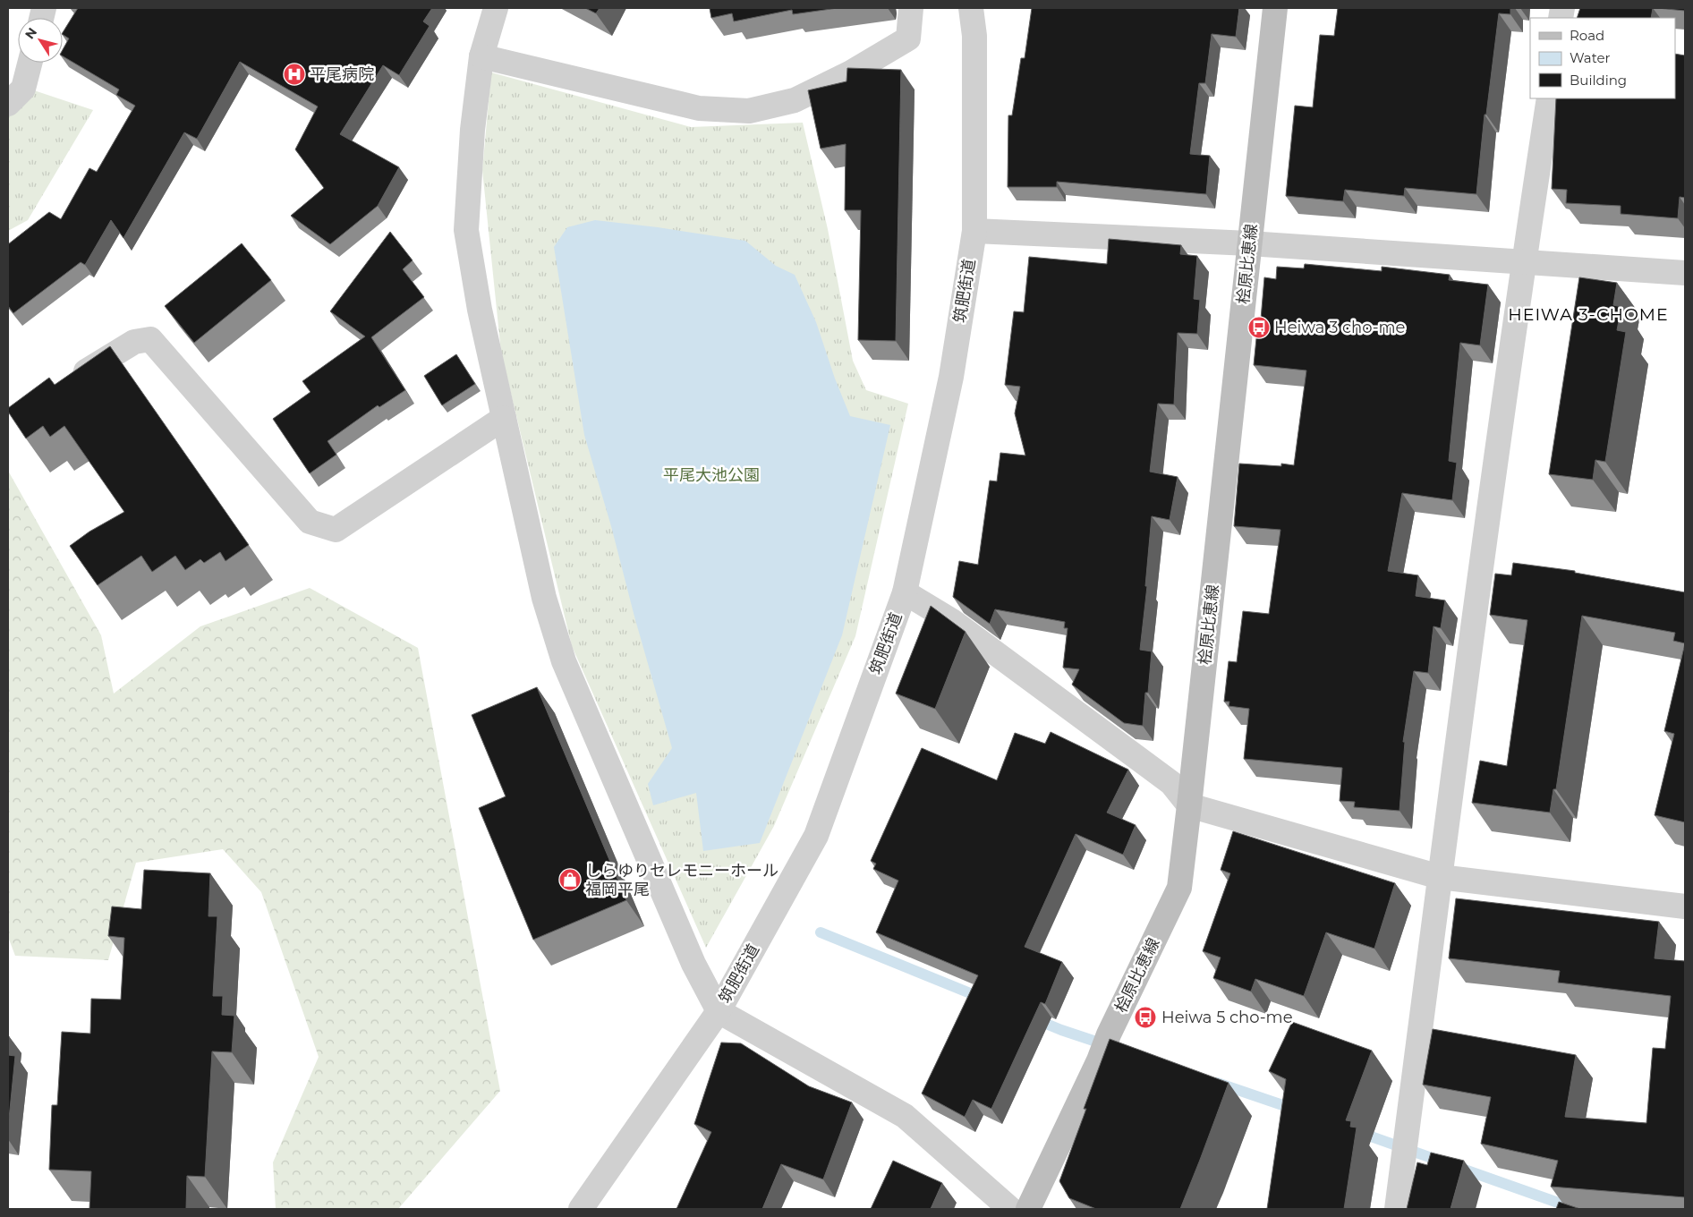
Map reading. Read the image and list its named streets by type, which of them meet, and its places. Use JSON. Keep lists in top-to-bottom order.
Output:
{
  "streets": {
    "main road": ["桧原比恵線"],
    "street": ["筑肥街道"]
  },
  "crossings": [
    ["桧原比恵線", "筑肥街道"]
  ],
  "districts": ["HEIWA 3-CHOME"],
  "parks": ["平尾大池公園"],
  "places": {
    "hospital": ["平尾病院"],
    "bus stop": ["Heiwa 3 cho-me", "Heiwa 5 cho-me"],
    "shop": ["しらゆりセレモニーホール 福岡平尾"]
  },
  "legend": ["Road", "Water", "Building"],
  "north": "top left"
}
